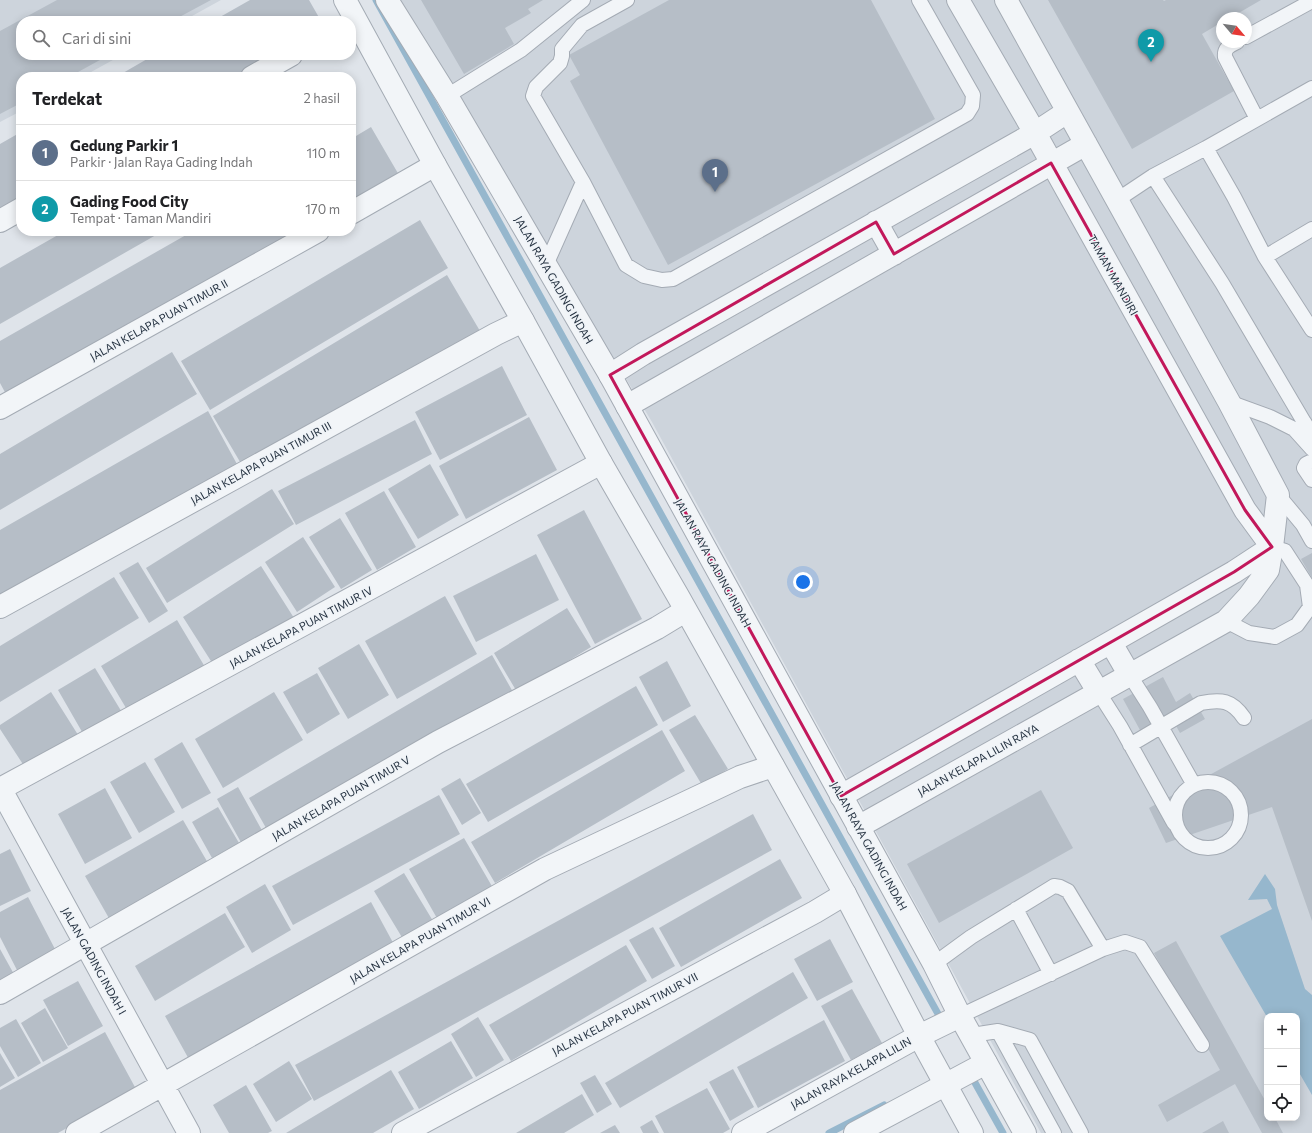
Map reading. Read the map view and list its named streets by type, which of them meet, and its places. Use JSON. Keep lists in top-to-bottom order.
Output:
{
  "streets": {
    "street": [
      "TAMAN MANDIRI",
      "JALAN RAYA GADING INDAH",
      "JALAN KELAPA PUAN TIMUR II",
      "JALAN KELAPA PUAN TIMUR III",
      "JALAN KELAPA PUAN TIMUR IV",
      "JALAN KELAPA LILIN RAYA",
      "JALAN KELAPA PUAN TIMUR V",
      "JALAN KELAPA PUAN TIMUR VI",
      "JALAN GADING INDAH I",
      "JALAN KELAPA PUAN TIMUR VII",
      "JALAN RAYA KELAPA LILIN"
    ]
  },
  "crossings": [
    ["TAMAN MANDIRI", "JALAN KELAPA LILIN RAYA"],
    ["JALAN RAYA GADING INDAH", "JALAN KELAPA LILIN RAYA"],
    ["JALAN RAYA GADING INDAH", "JALAN RAYA KELAPA LILIN"],
    ["JALAN KELAPA PUAN TIMUR IV", "JALAN GADING INDAH I"],
    ["JALAN KELAPA PUAN TIMUR V", "JALAN GADING INDAH I"],
    ["JALAN KELAPA PUAN TIMUR VI", "JALAN GADING INDAH I"]
  ],
  "north": "bottom right",
  "page": {
    "search": "Cari di sini",
    "pins": ["2", "1"],
    "heading": ["Terdekat", "2 hasil"],
    "list": [
      {
        "mark": "1",
        "name": "Gedung Parkir 1",
        "note": "Parkir · Jalan Raya Gading Indah",
        "value": "110 m"
      },
      {
        "mark": "2",
        "name": "Gading Food City",
        "note": "Tempat · Taman Mandiri",
        "value": "170 m"
      }
    ],
    "map_buttons": ["+", "−"]
  }
}
